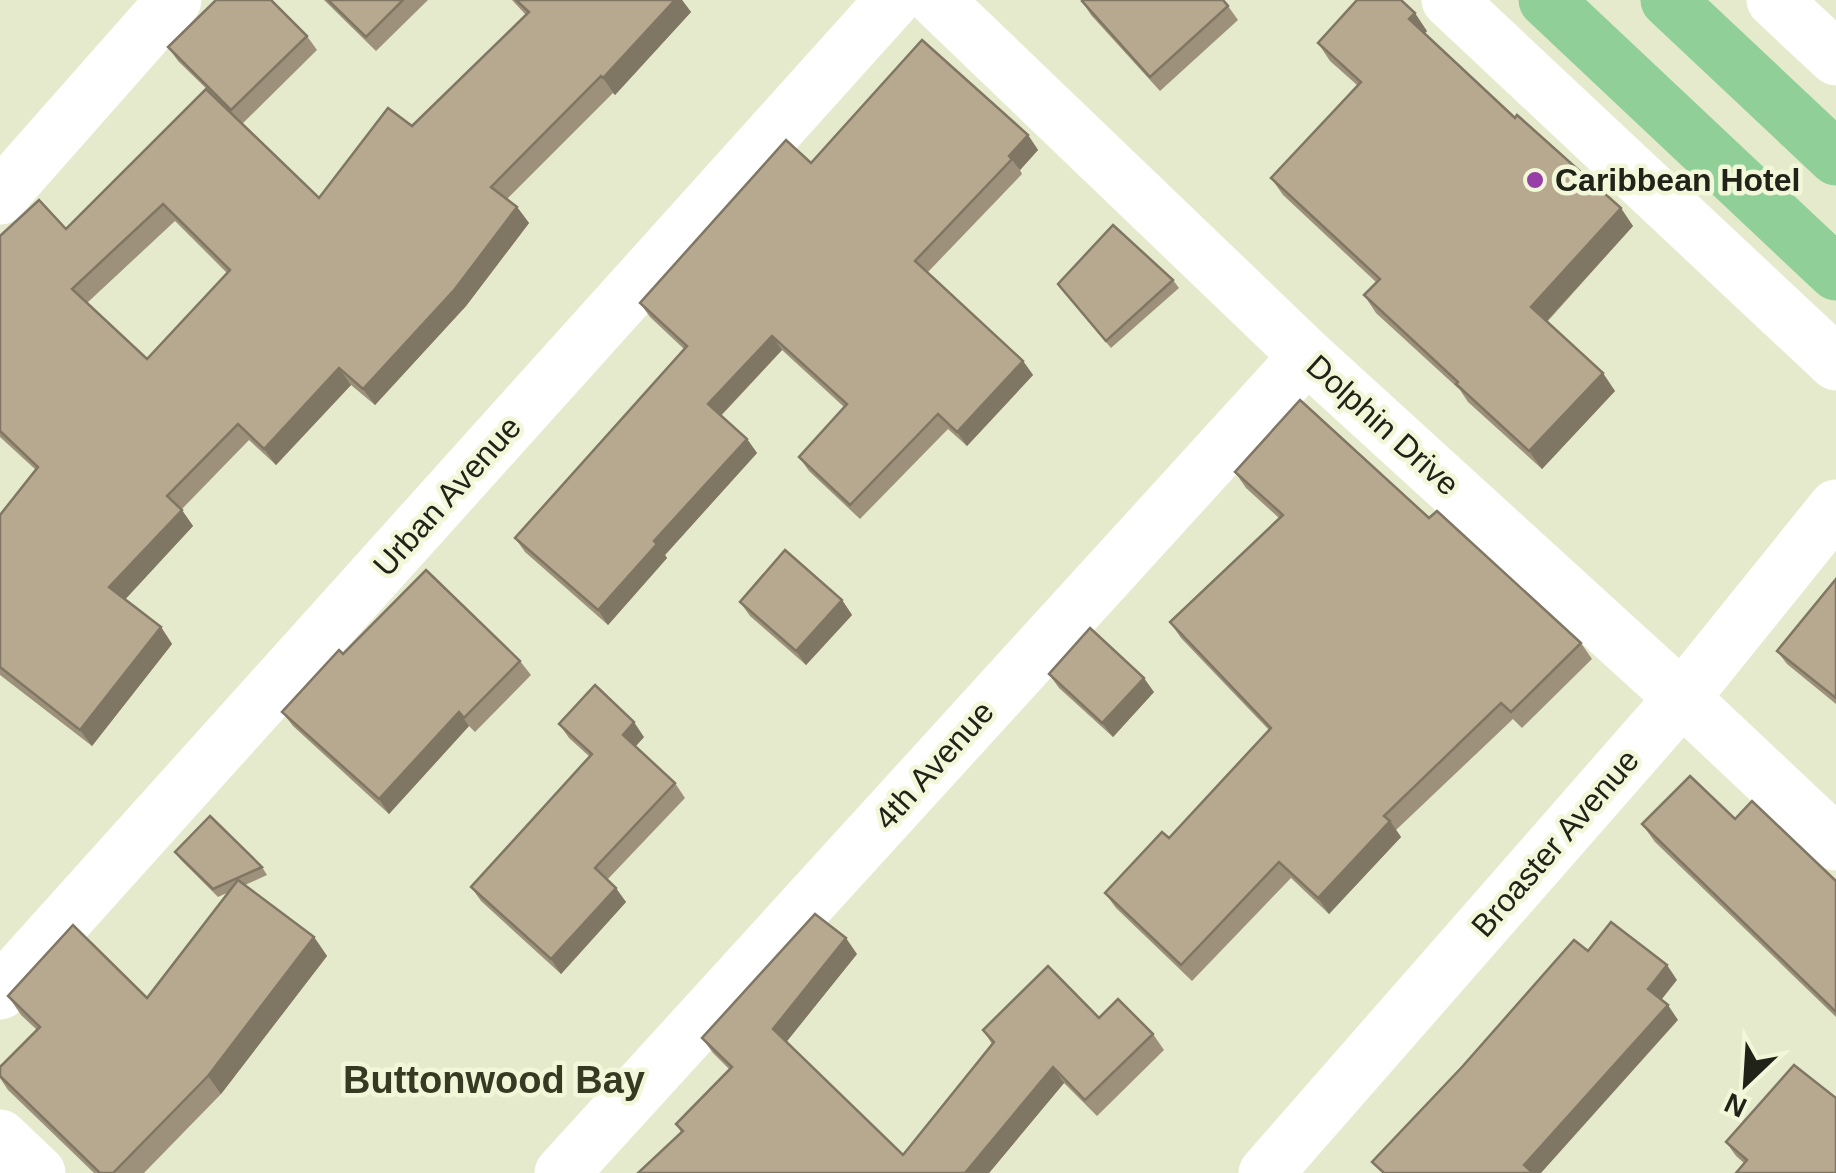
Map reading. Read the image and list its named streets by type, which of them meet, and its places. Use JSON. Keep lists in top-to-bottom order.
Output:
{
  "streets": {
    "street": [
      "Dolphin Drive",
      "Urban Avenue",
      "4th Avenue",
      "Broaster Avenue"
    ]
  },
  "crossings": [
    ["Dolphin Drive", "4th Avenue"],
    ["Dolphin Drive", "Broaster Avenue"]
  ],
  "districts": ["Buttonwood Bay"],
  "places": ["Caribbean Hotel"],
  "north": "bottom left"
}
